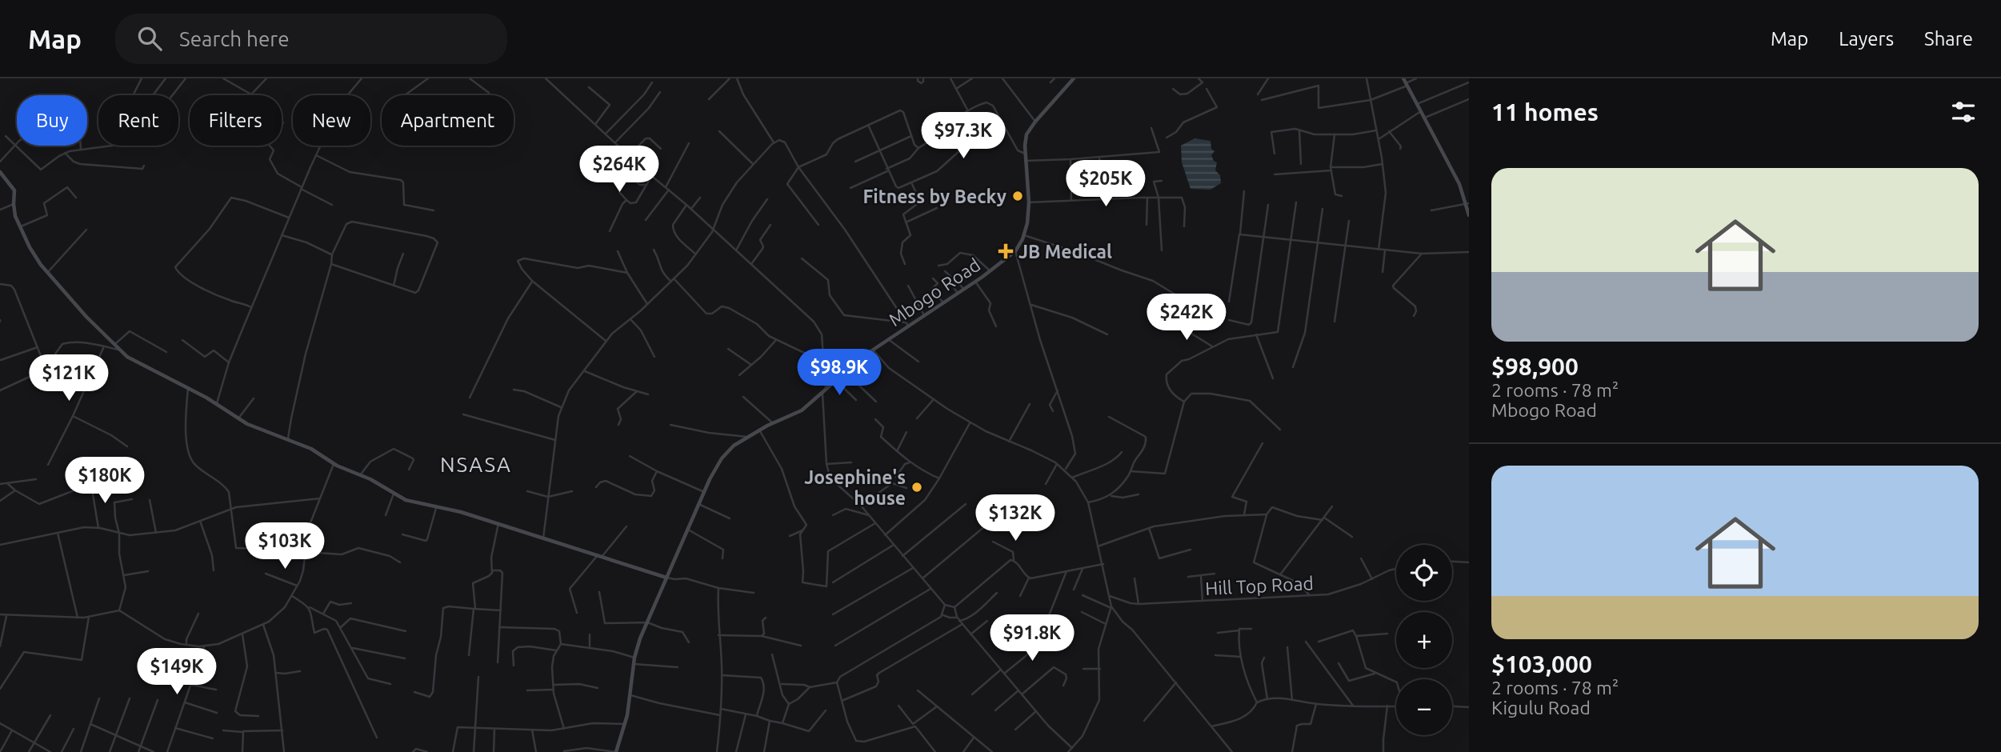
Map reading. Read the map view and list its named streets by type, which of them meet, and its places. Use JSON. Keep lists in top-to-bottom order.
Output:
{
  "streets": {
    "street": ["Mbogo Road", "Hill Top Road"]
  },
  "districts": ["NSASA"],
  "places": {
    "other": ["Fitness by Becky", "Josephine's house"],
    "health": ["JB Medical"]
  },
  "page": {
    "header": "Map",
    "search": "Search here",
    "nav": ["Map", "Layers", "Share"],
    "heading": "11 homes",
    "chip": [
      "Buy",
      "Rent",
      "Filters",
      "New",
      "Apartment"
    ],
    "price": [
      "$97.3K",
      "$264K",
      "$205K",
      "$242K",
      "$98.9K",
      "$121K",
      "$180K",
      "$132K",
      "$103K",
      "$91.8K",
      "$149K"
    ],
    "list": [
      {
        "name": "$98,900",
        "note": "2 rooms · 78 m² · Mbogo Road"
      },
      {
        "name": "$103,000",
        "note": "2 rooms · 78 m² · Kigulu Road"
      }
    ],
    "map_buttons": ["+", "−"]
  }
}
